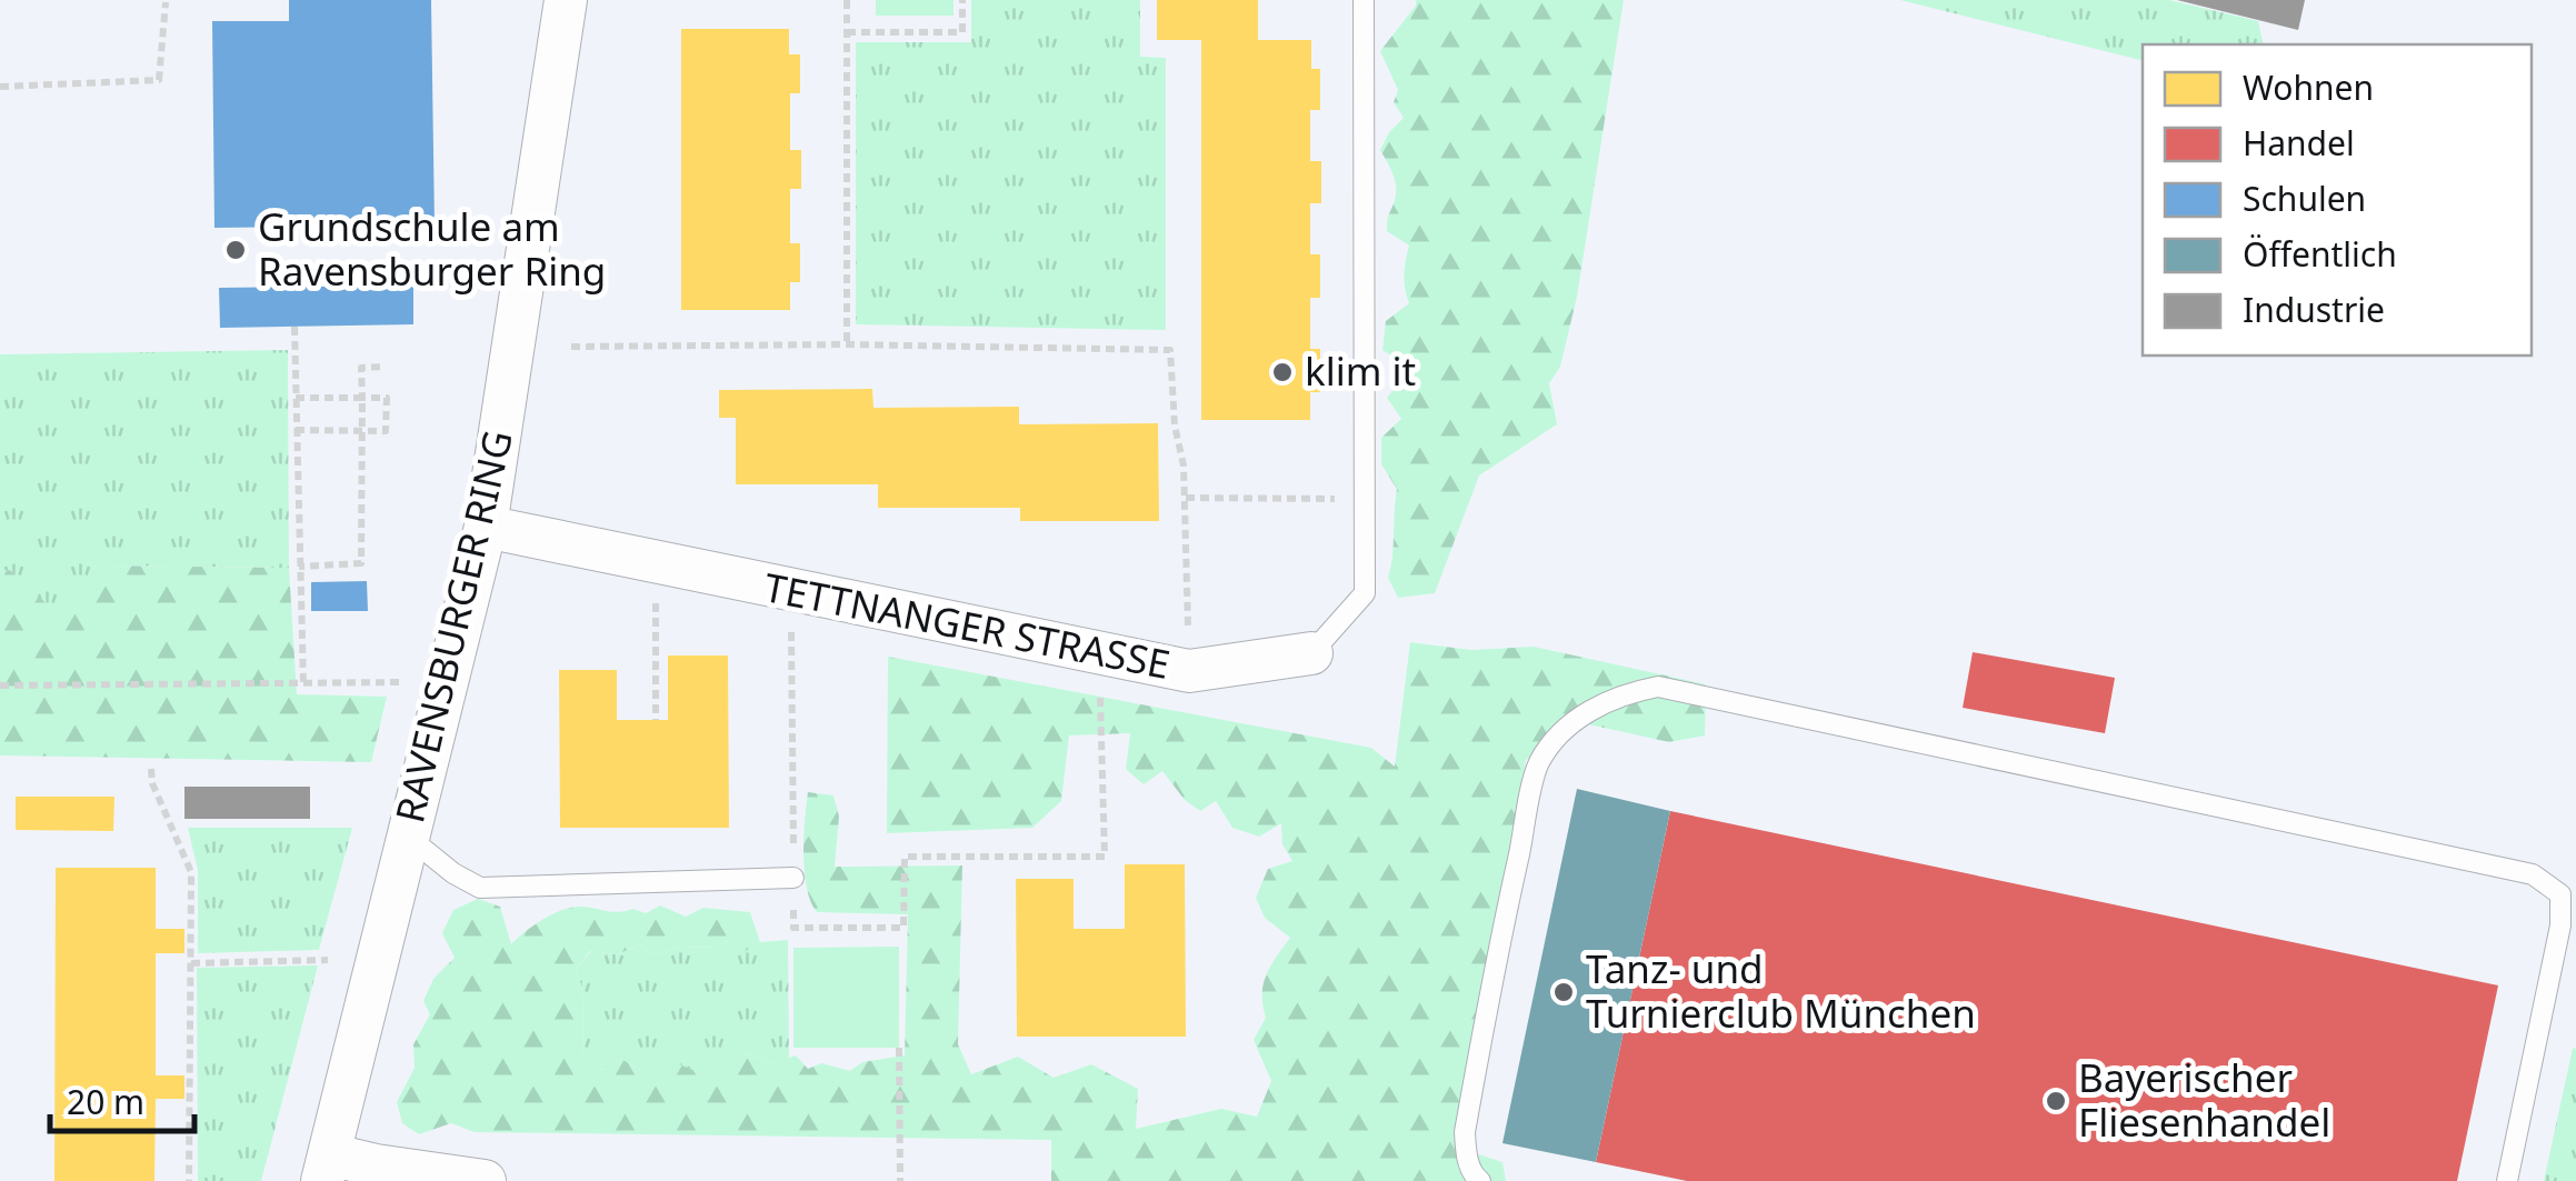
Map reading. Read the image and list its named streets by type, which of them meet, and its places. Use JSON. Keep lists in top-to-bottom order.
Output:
{
  "streets": {
    "street": ["RAVENSBURGER RING", "TETTNANGER STRASSE"]
  },
  "crossings": [
    ["RAVENSBURGER RING", "TETTNANGER STRASSE"]
  ],
  "places": [
    "Grundschule am Ravensburger Ring",
    "klim it",
    "Tanz- und Turnierclub München",
    "Bayerischer Fliesenhandel"
  ],
  "legend": [
    "Wohnen",
    "Handel",
    "Schulen",
    "Öffentlich",
    "Industrie"
  ],
  "scale_bar": "20 m"
}
